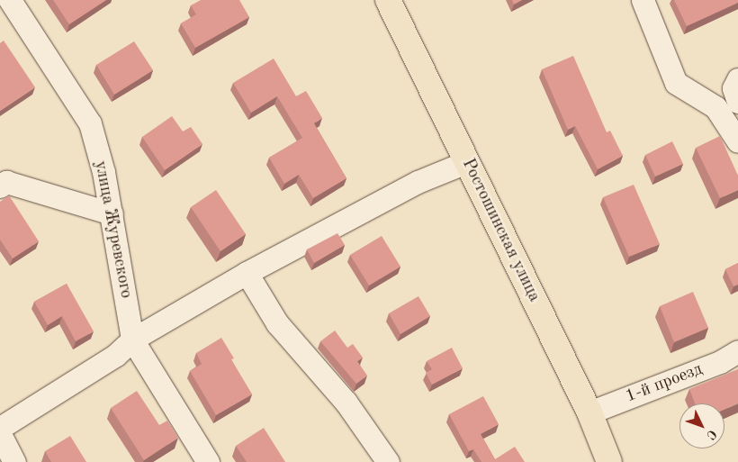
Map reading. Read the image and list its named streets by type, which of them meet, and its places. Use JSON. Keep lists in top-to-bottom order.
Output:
{
  "streets": {
    "main road": ["Ростошинская улица"],
    "street": ["улица Журевского", "1-й проезд"]
  },
  "crossings": [
    ["Ростошинская улица", "1-й проезд"]
  ],
  "north": "bottom right"
}
